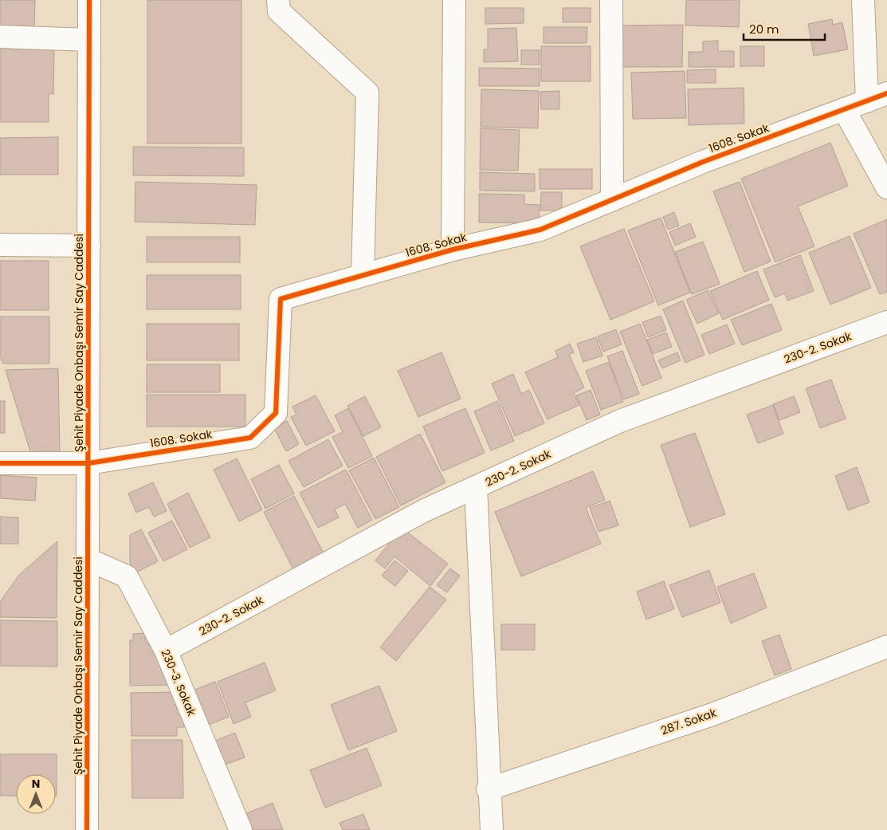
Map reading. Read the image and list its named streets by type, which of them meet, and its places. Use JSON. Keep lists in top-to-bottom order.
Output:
{
  "streets": {
    "street": [
      "1608. Sokak",
      "Şehit Piyade Onbaşı Semir Say Caddesi",
      "230-2. Sokak",
      "230-3. Sokak",
      "287. Sokak"
    ]
  },
  "crossings": [
    ["1608. Sokak", "Şehit Piyade Onbaşı Semir Say Caddesi"],
    ["Şehit Piyade Onbaşı Semir Say Caddesi", "230-3. Sokak"],
    ["230-2. Sokak", "230-3. Sokak"]
  ],
  "scale_bar": "20 m",
  "north": "top"
}
